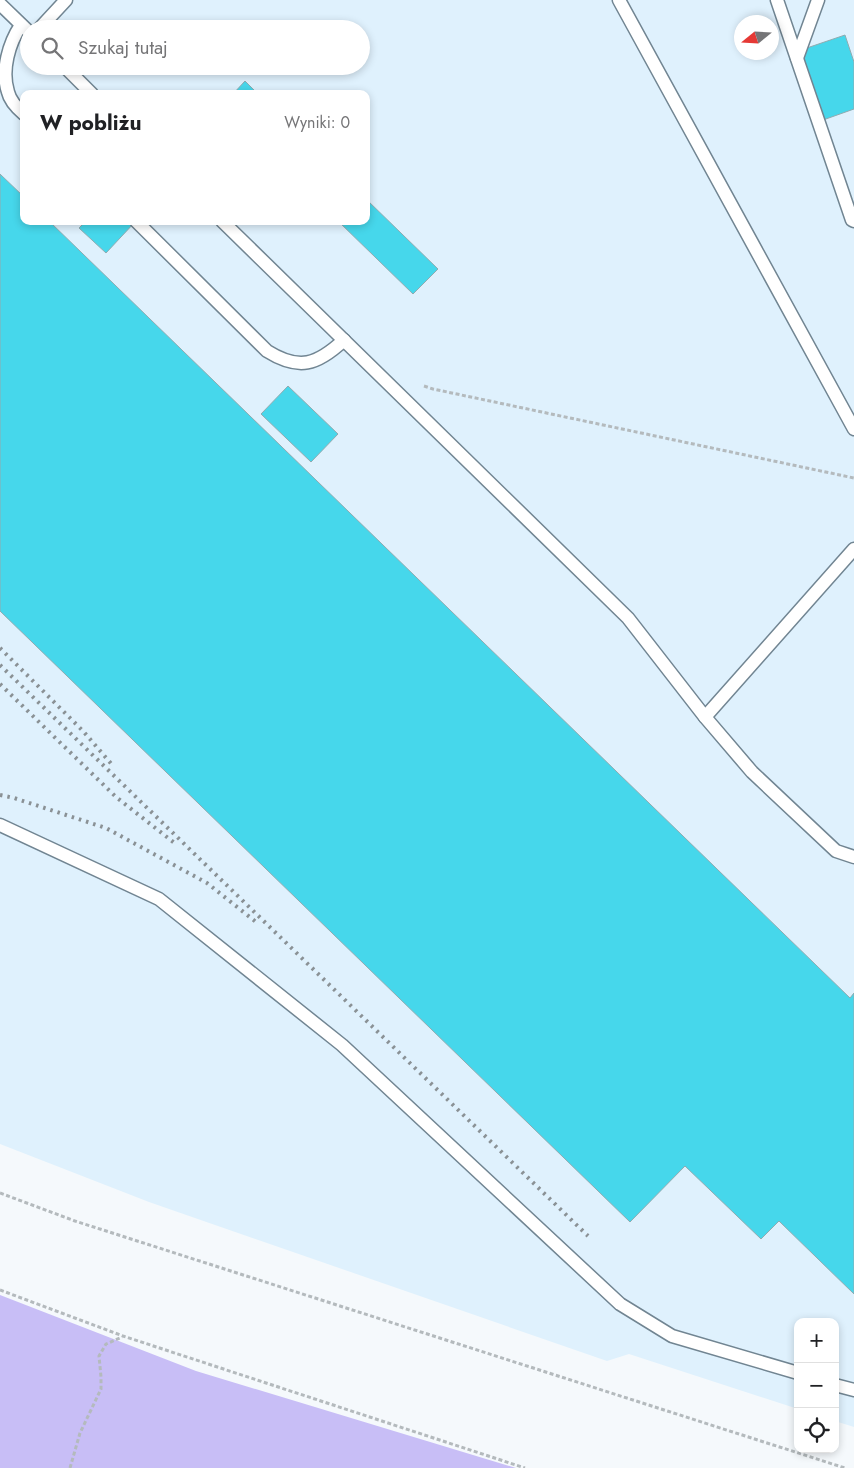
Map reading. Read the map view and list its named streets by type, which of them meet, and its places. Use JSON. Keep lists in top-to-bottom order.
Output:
{
  "north": "left",
  "page": {
    "search": "Szukaj tutaj",
    "heading": ["W pobliżu", "Wyniki: 0"],
    "map_buttons": ["+", "−"]
  }
}
